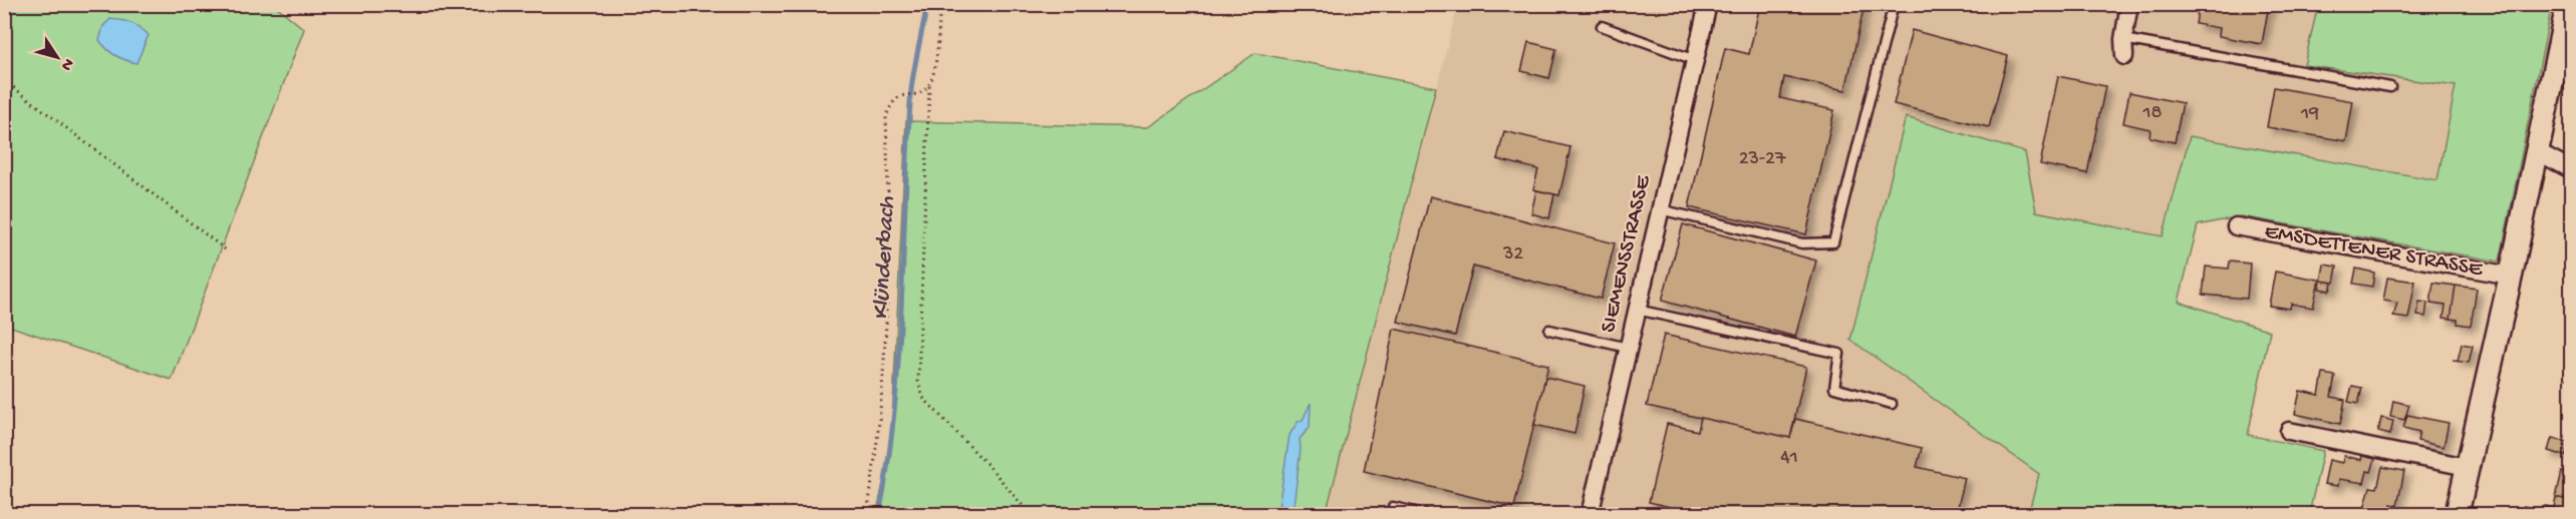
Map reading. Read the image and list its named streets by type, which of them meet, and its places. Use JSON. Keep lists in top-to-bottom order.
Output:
{
  "streets": {
    "main road": ["EMSDETTENER STRASSE"],
    "street": ["SIEMENSSTRASSE"]
  },
  "water": ["Klünderbach"],
  "house_numbers": [
    "18",
    "19",
    "23-27",
    "32",
    "41"
  ],
  "north": "bottom right"
}
